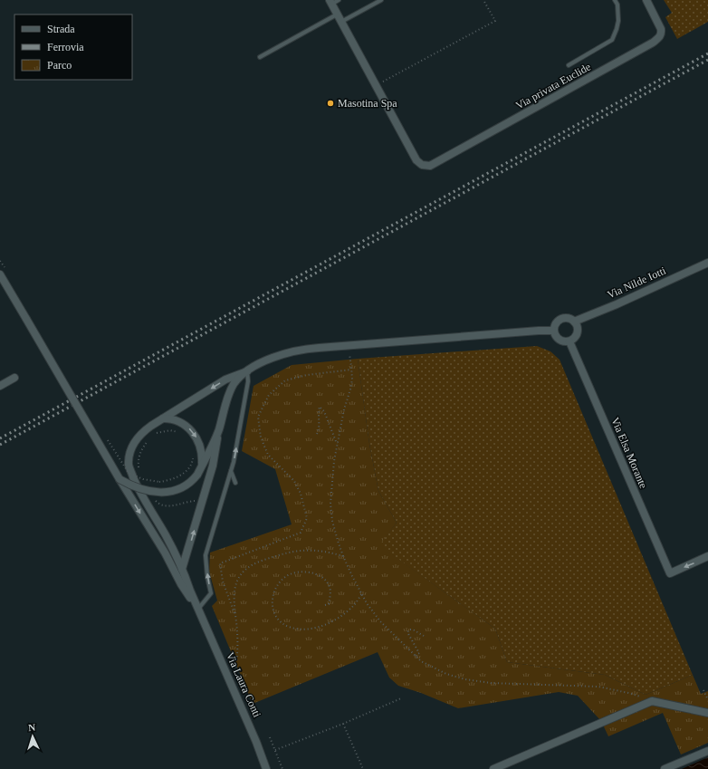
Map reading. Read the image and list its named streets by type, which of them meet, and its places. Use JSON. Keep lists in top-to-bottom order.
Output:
{
  "streets": {
    "street": [
      "Via privata Euclide",
      "Via Nilde Iotti",
      "Via Elsa Morante",
      "Via Laura Conti"
    ]
  },
  "crossings": [
    ["Via Nilde Iotti", "Via Elsa Morante"]
  ],
  "one_way": ["Via Elsa Morante"],
  "places": ["Masotina Spa"],
  "legend": ["Strada", "Ferrovia", "Parco"],
  "north": "top"
}
